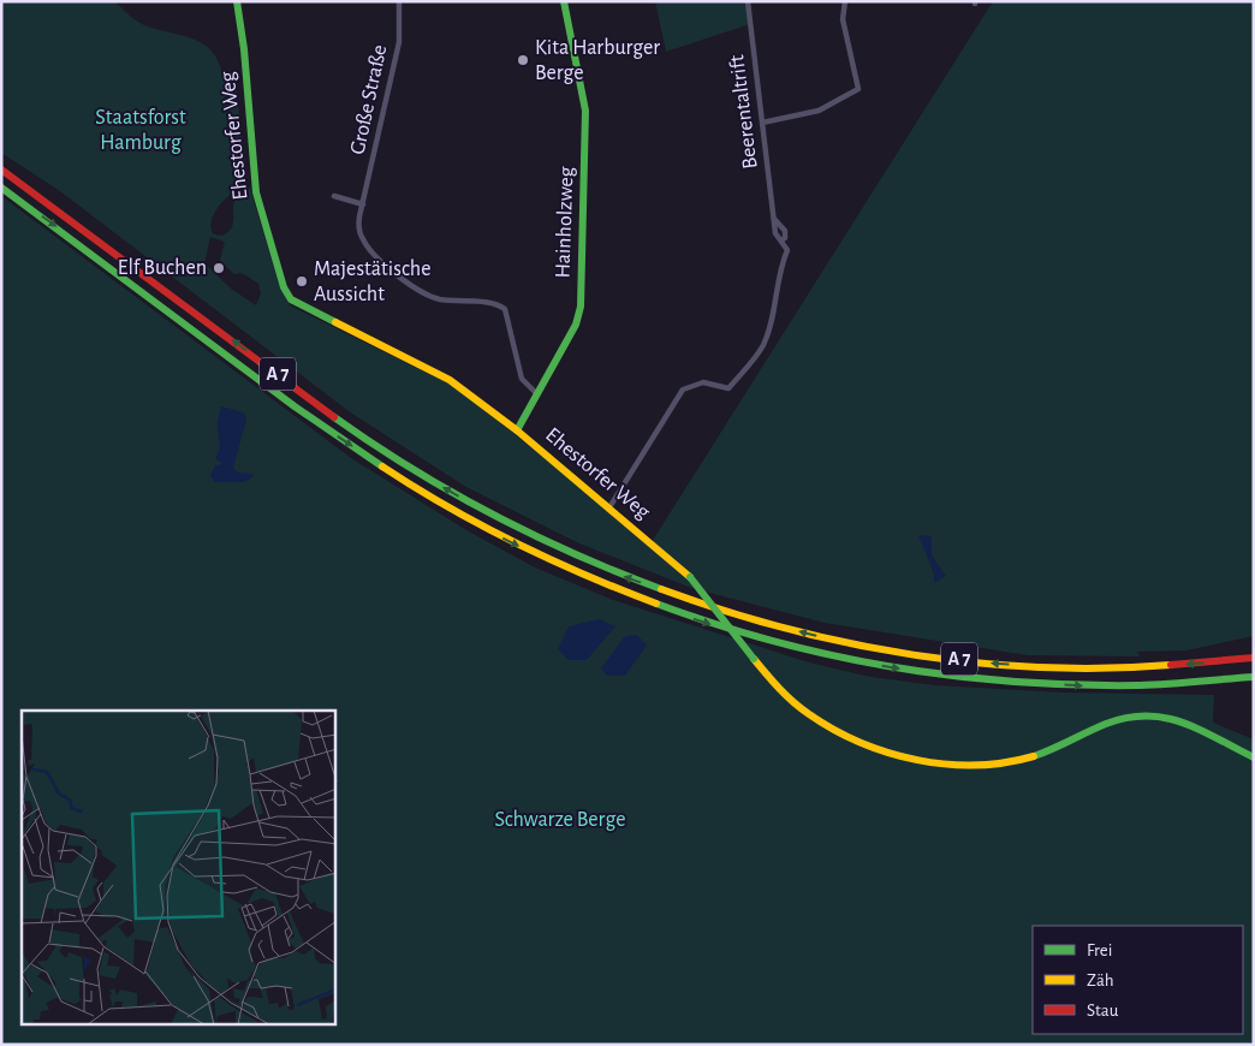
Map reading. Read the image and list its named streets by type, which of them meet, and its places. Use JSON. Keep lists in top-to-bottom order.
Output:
{
  "streets": {
    "main road": ["Ehestorfer Weg", "Hainholzweg", "A 7"],
    "street": ["Große Straße", "Beerentaltrift"]
  },
  "crossings": [
    ["Große Straße", "Hainholzweg"],
    ["Beerentaltrift", "Ehestorfer Weg"],
    ["Ehestorfer Weg", "Hainholzweg"]
  ],
  "parks": ["Staatsforst Hamburg", "Schwarze Berge"],
  "places": ["Kita Harburger Berge", "Elf Buchen", "Majestätische Aussicht"],
  "legend": ["Frei", "Zäh", "Stau"]
}
